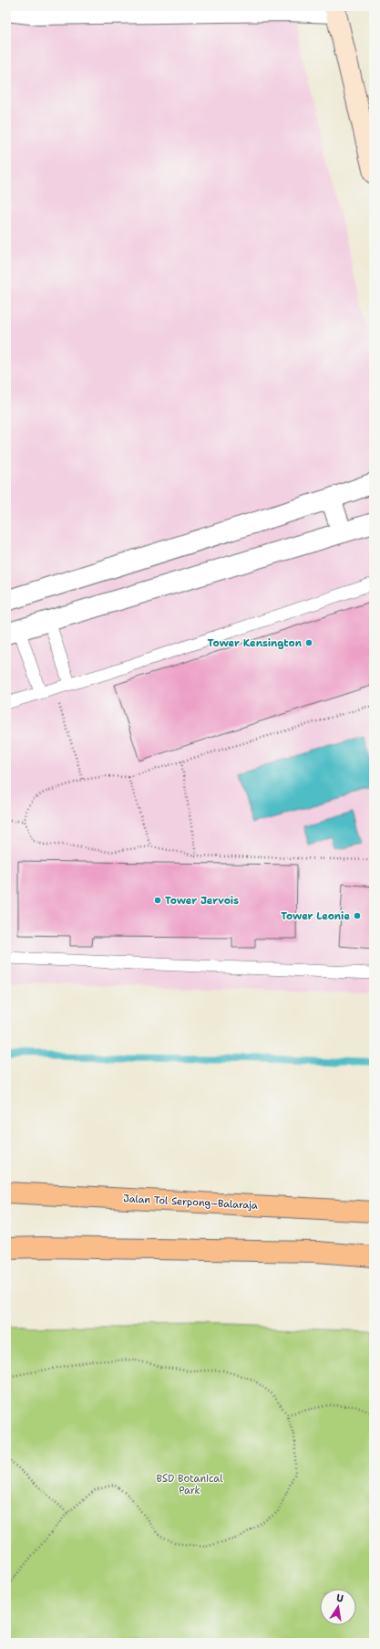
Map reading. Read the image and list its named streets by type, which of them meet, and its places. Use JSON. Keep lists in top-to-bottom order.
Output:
{
  "streets": {
    "highway": ["Jalan Tol Serpong–Balaraja"]
  },
  "parks": ["BSD Botanical Park"],
  "places": ["Tower Kensington", "Tower Jervois", "Tower Leonie"],
  "north": "top"
}
